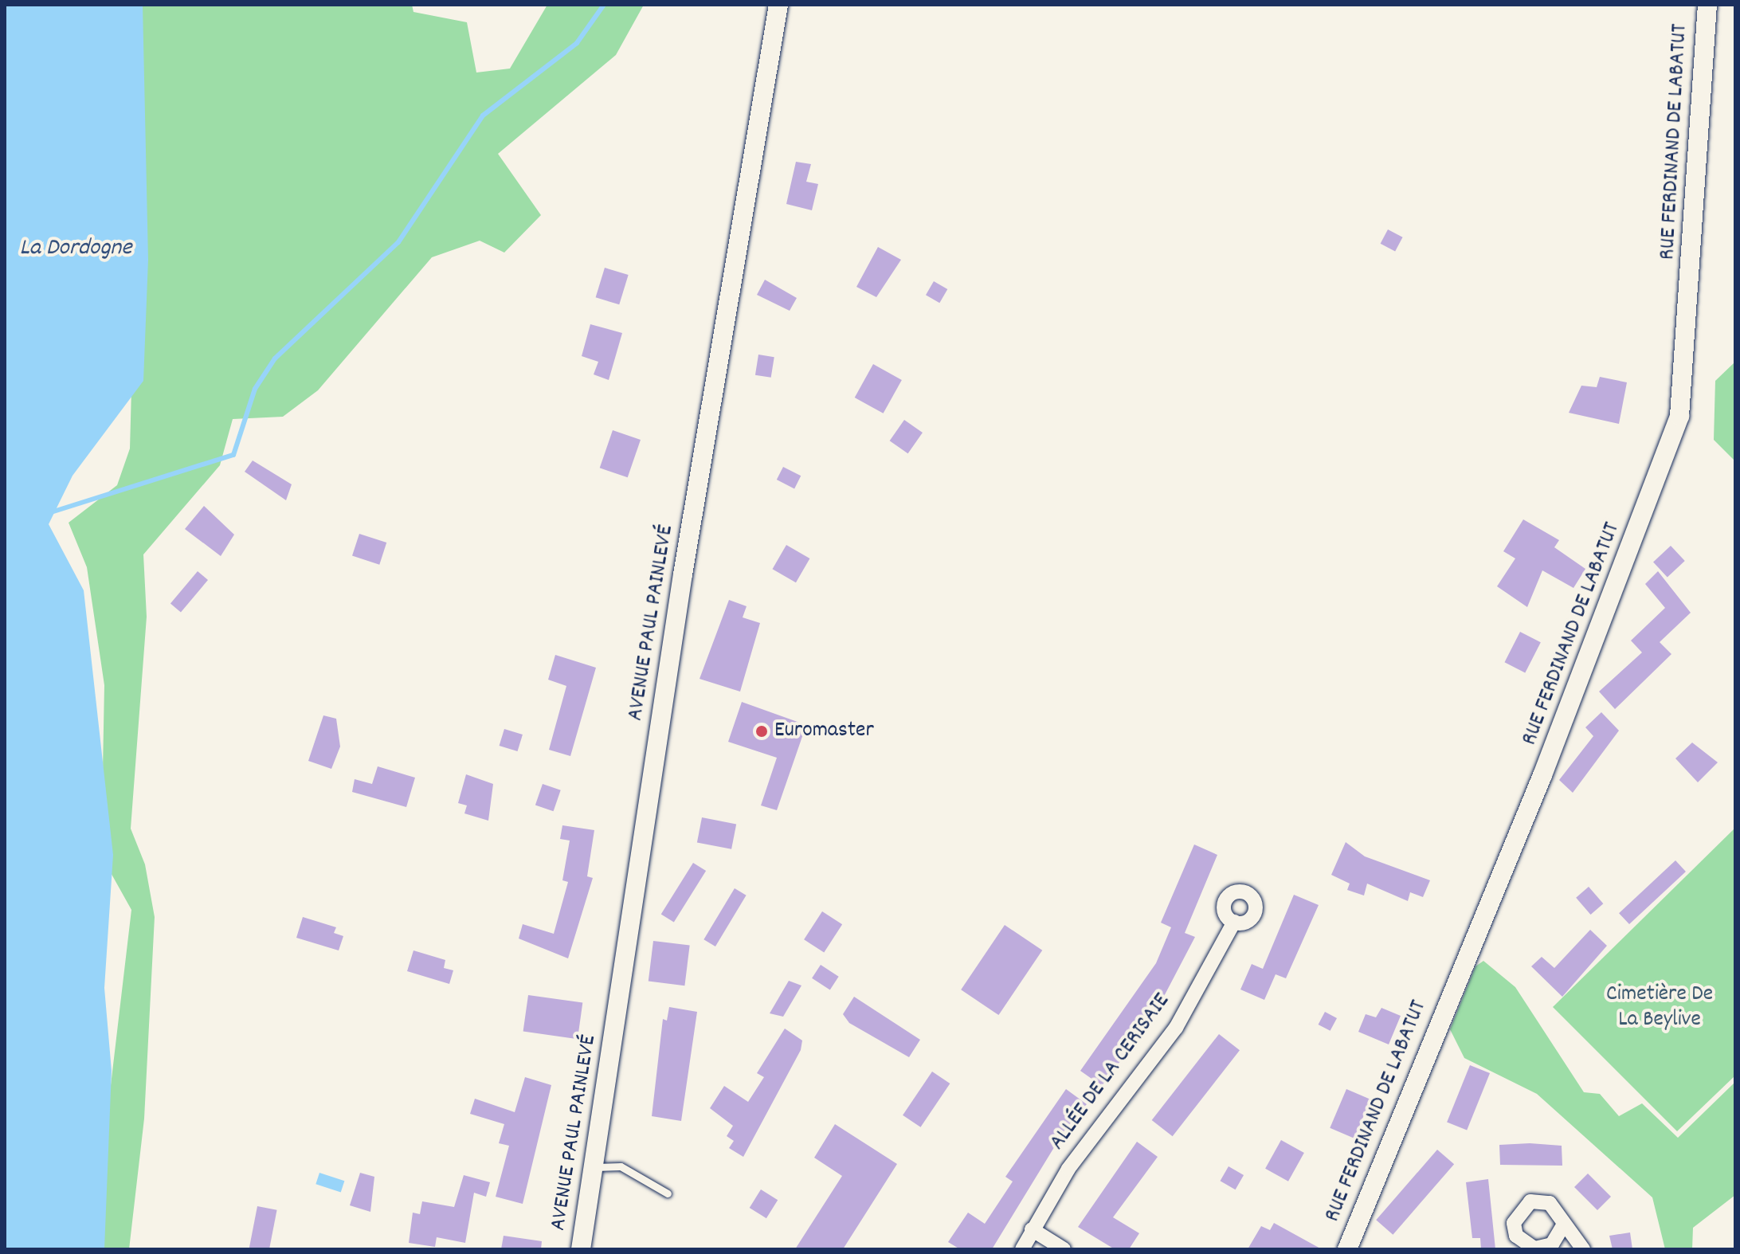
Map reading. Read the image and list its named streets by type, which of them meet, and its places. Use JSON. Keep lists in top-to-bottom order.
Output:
{
  "streets": {
    "street": ["RUE FERDINAND DE LABATUT", "AVENUE PAUL PAINLEVÉ", "ALLÉE DE LA CERISAIE"]
  },
  "water": ["La Dordogne"],
  "parks": ["Cimetière De La Beylive"],
  "places": ["Euromaster"]
}
